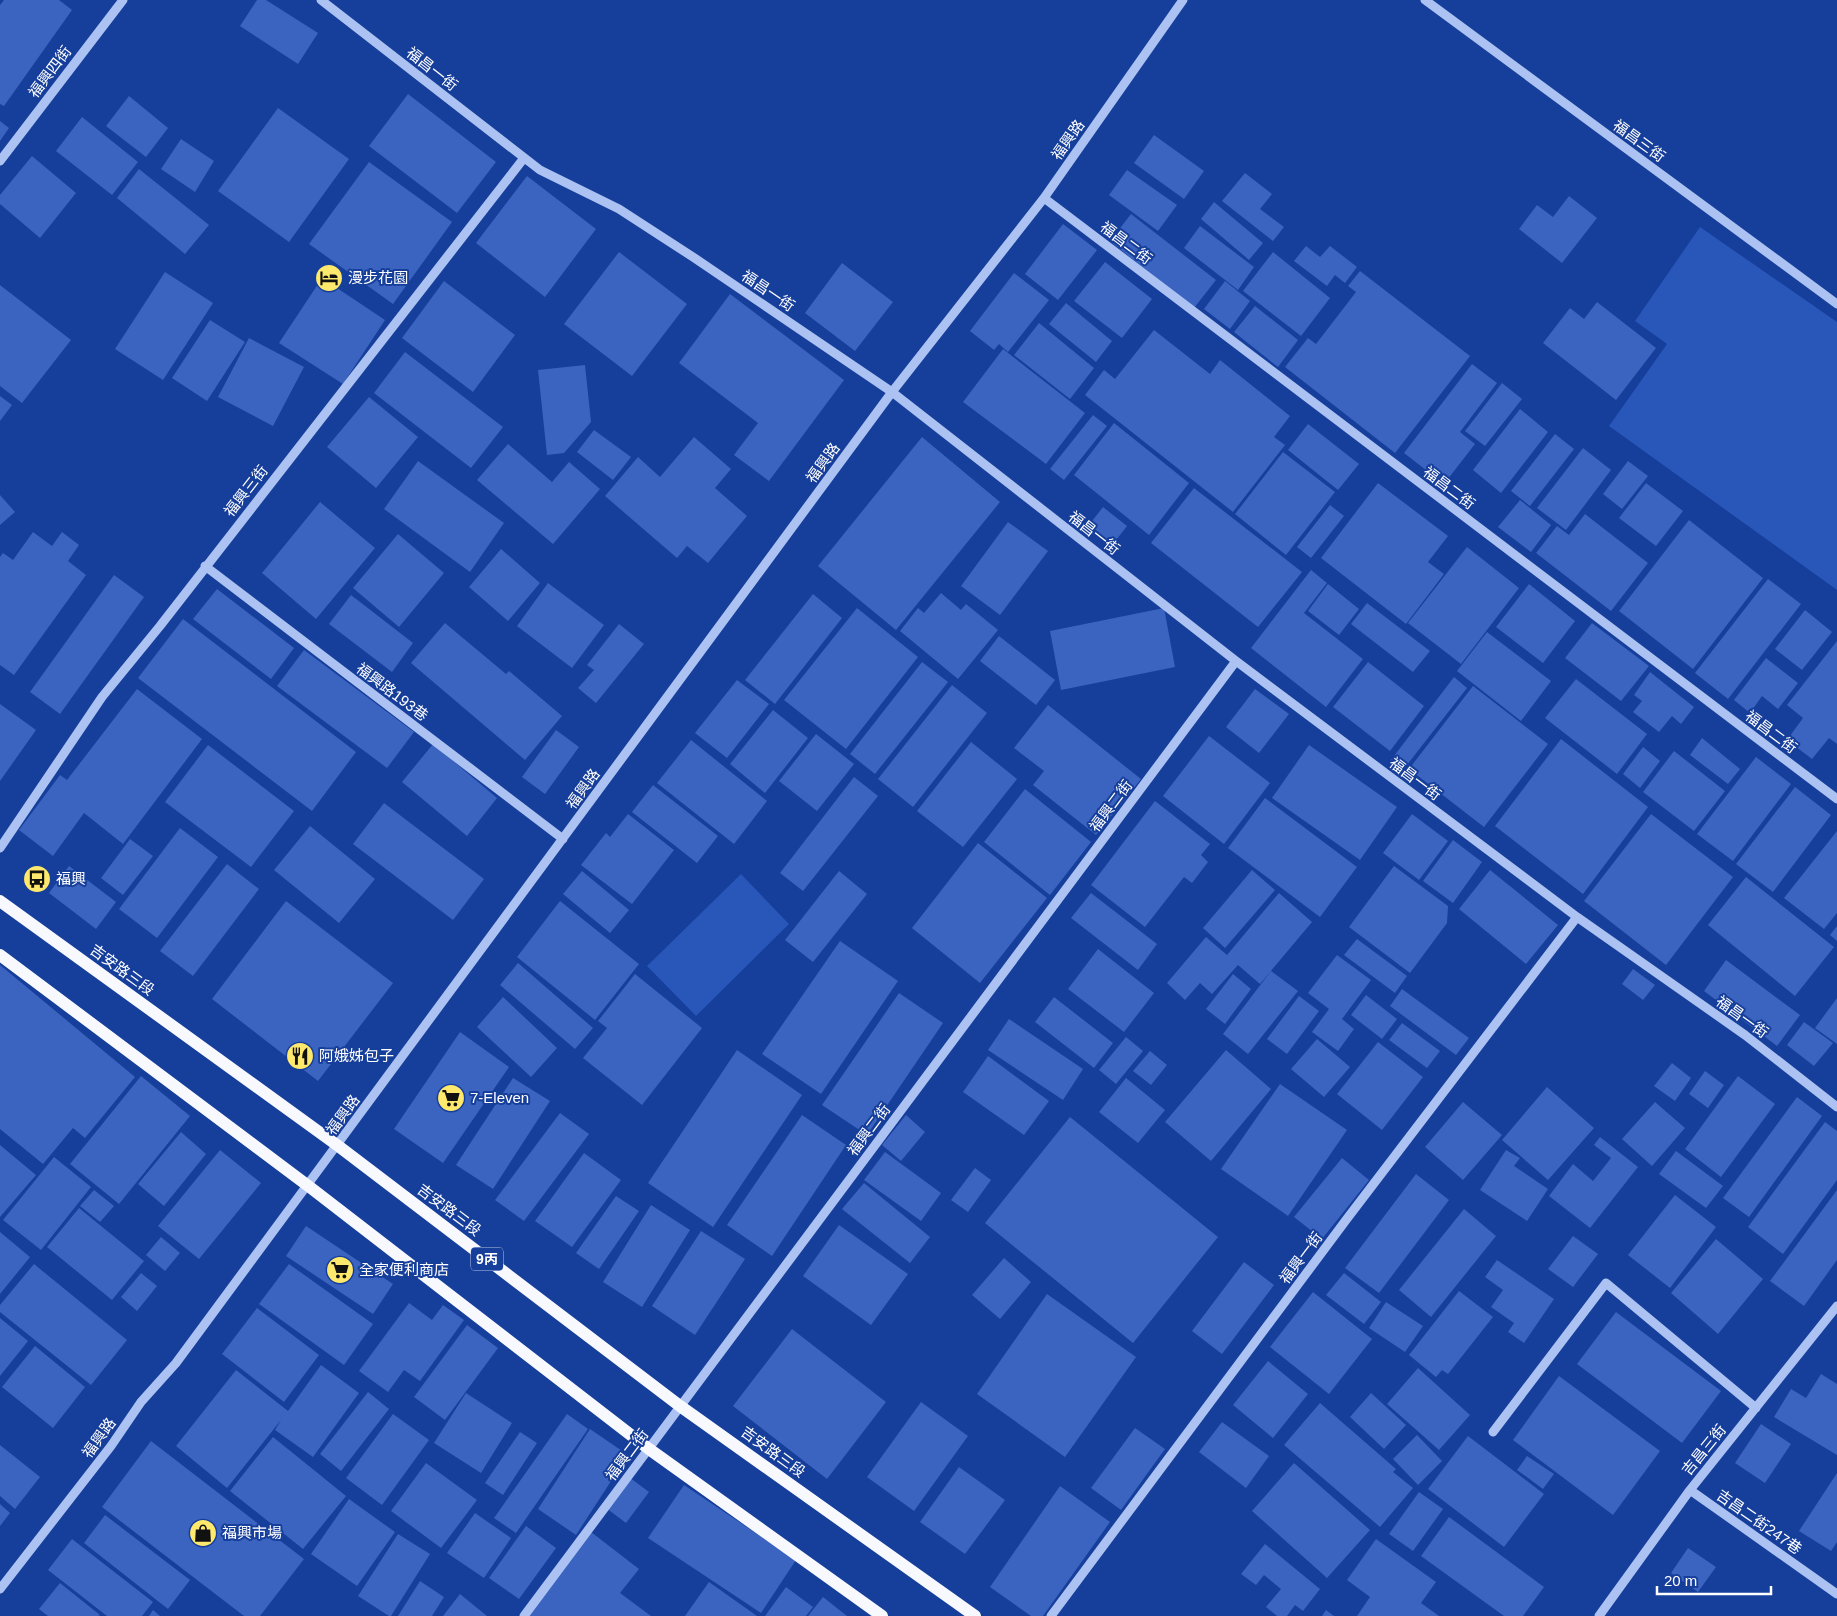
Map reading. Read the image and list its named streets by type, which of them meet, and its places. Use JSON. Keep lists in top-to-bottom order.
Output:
{
  "streets": {
    "main road": ["吉安路三段", "9丙"],
    "street": [
      "福昌一街",
      "福興四街",
      "福興路",
      "福昌三街",
      "福昌二街",
      "福興三街",
      "福興路193巷",
      "福興二街",
      "福興一街",
      "吉昌三街",
      "吉昌二街247巷"
    ]
  },
  "crossings": [
    ["福昌一街", "福興路"],
    ["福昌一街", "福興三街"],
    ["福昌一街", "福興二街"],
    ["福昌一街", "福興一街"],
    ["福興路", "福昌二街"],
    ["福興路", "福興路193巷"],
    ["福興路", "吉安路三段"],
    ["福興三街", "福興路193巷"],
    ["福興二街", "吉安路三段"],
    ["吉昌三街", "吉昌二街247巷"]
  ],
  "places": {
    "hotel": ["漫步花園"],
    "bus stop": ["福興"],
    "restaurant": ["阿娥姊包子"],
    "supermarket": ["7-Eleven", "全家便利商店"],
    "shop": ["福興市場"]
  },
  "scale_bar": "20 m"
}
